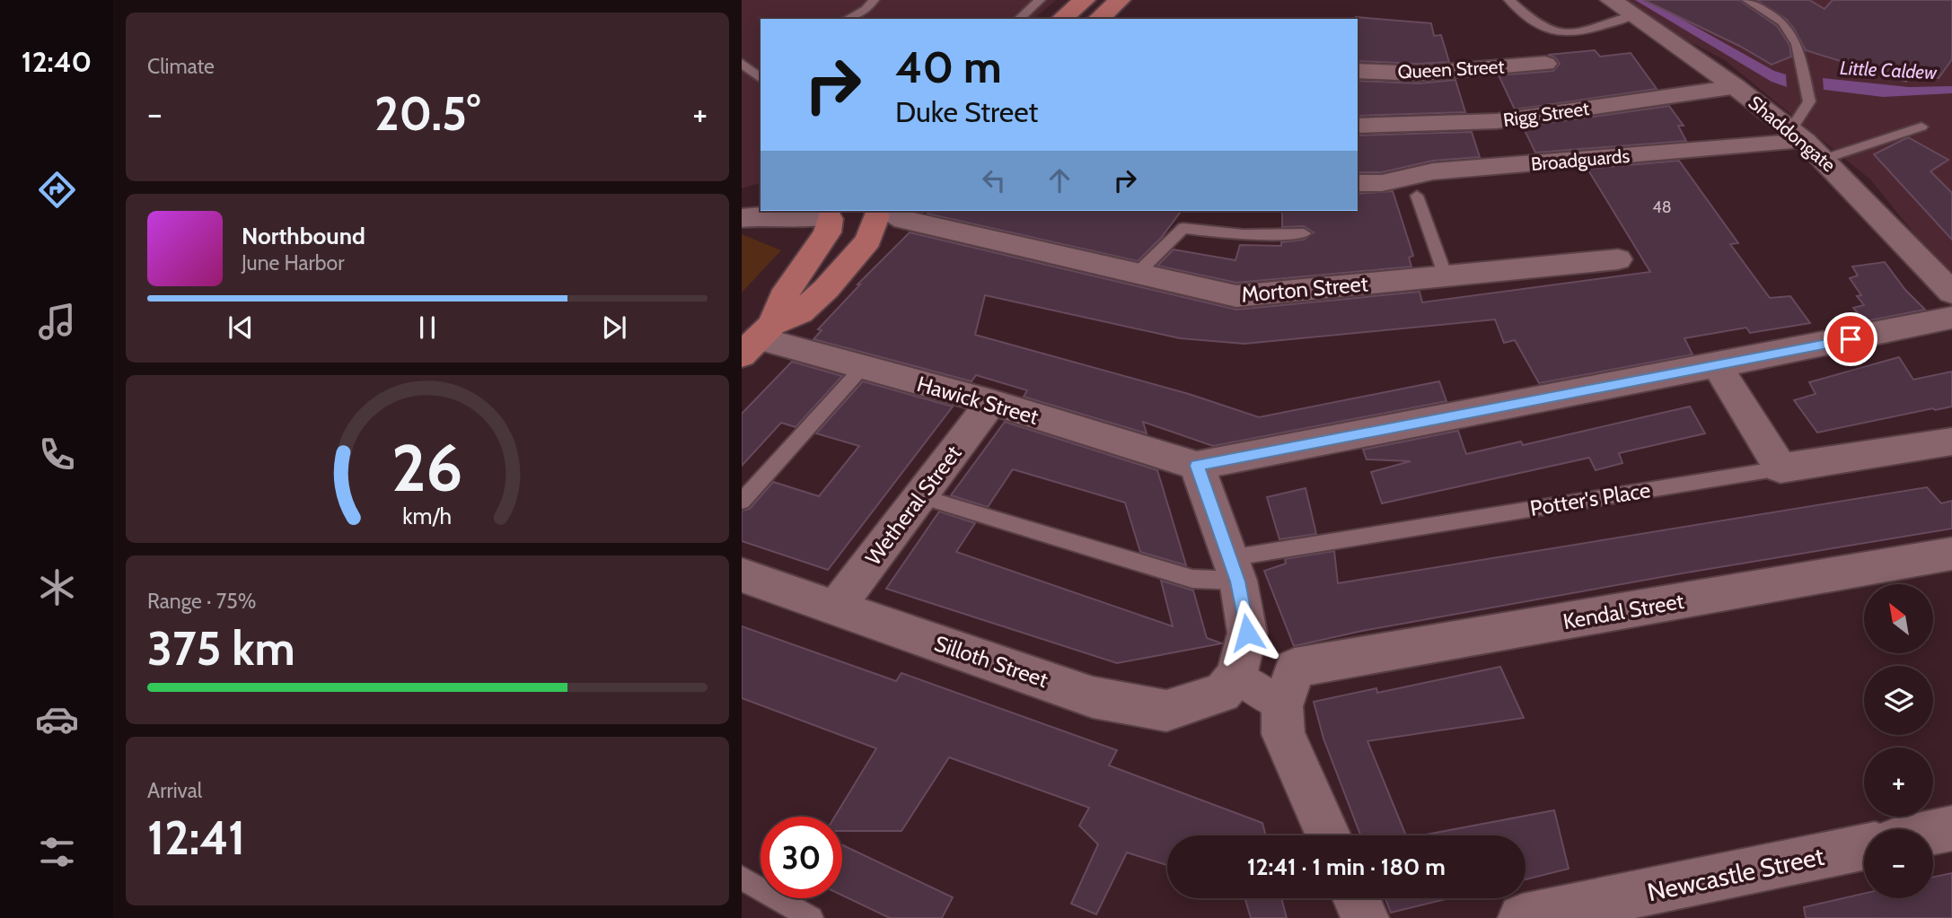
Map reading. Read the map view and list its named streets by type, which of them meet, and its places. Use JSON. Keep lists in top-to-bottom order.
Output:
{
  "streets": {
    "street": [
      "Queen Street",
      "Rigg Street",
      "Shaddongate",
      "Broadguards",
      "Morton Street",
      "Hawick Street",
      "Potter's Place",
      "Wetheral Street",
      "Kendal Street",
      "Silloth Street",
      "Newcastle Street"
    ]
  },
  "crossings": [
    ["Rigg Street", "Shaddongate"],
    ["Shaddongate", "Broadguards"],
    ["Hawick Street", "Wetheral Street"],
    ["Potter's Place", "Wetheral Street"],
    ["Wetheral Street", "Silloth Street"]
  ],
  "water": ["Little Caldew"],
  "house_numbers": ["48"],
  "north": "top left",
  "page": {
    "tabs": "12:40",
    "tile": [
      "Climate",
      ["Range · 75%", "375 km"],
      ["Arrival", "12:41"]
    ],
    "turn": ["40 m", "Duke Street"],
    "heat": ["−", "20.5°", "+"],
    "song": ["Northbound", "June Harbor"],
    "map_buttons": ["+", "−"],
    "limit": "30",
    "trip": "12:41 · 1 min · 180 m",
    "gauge": ["26", "km/h"]
  }
}
